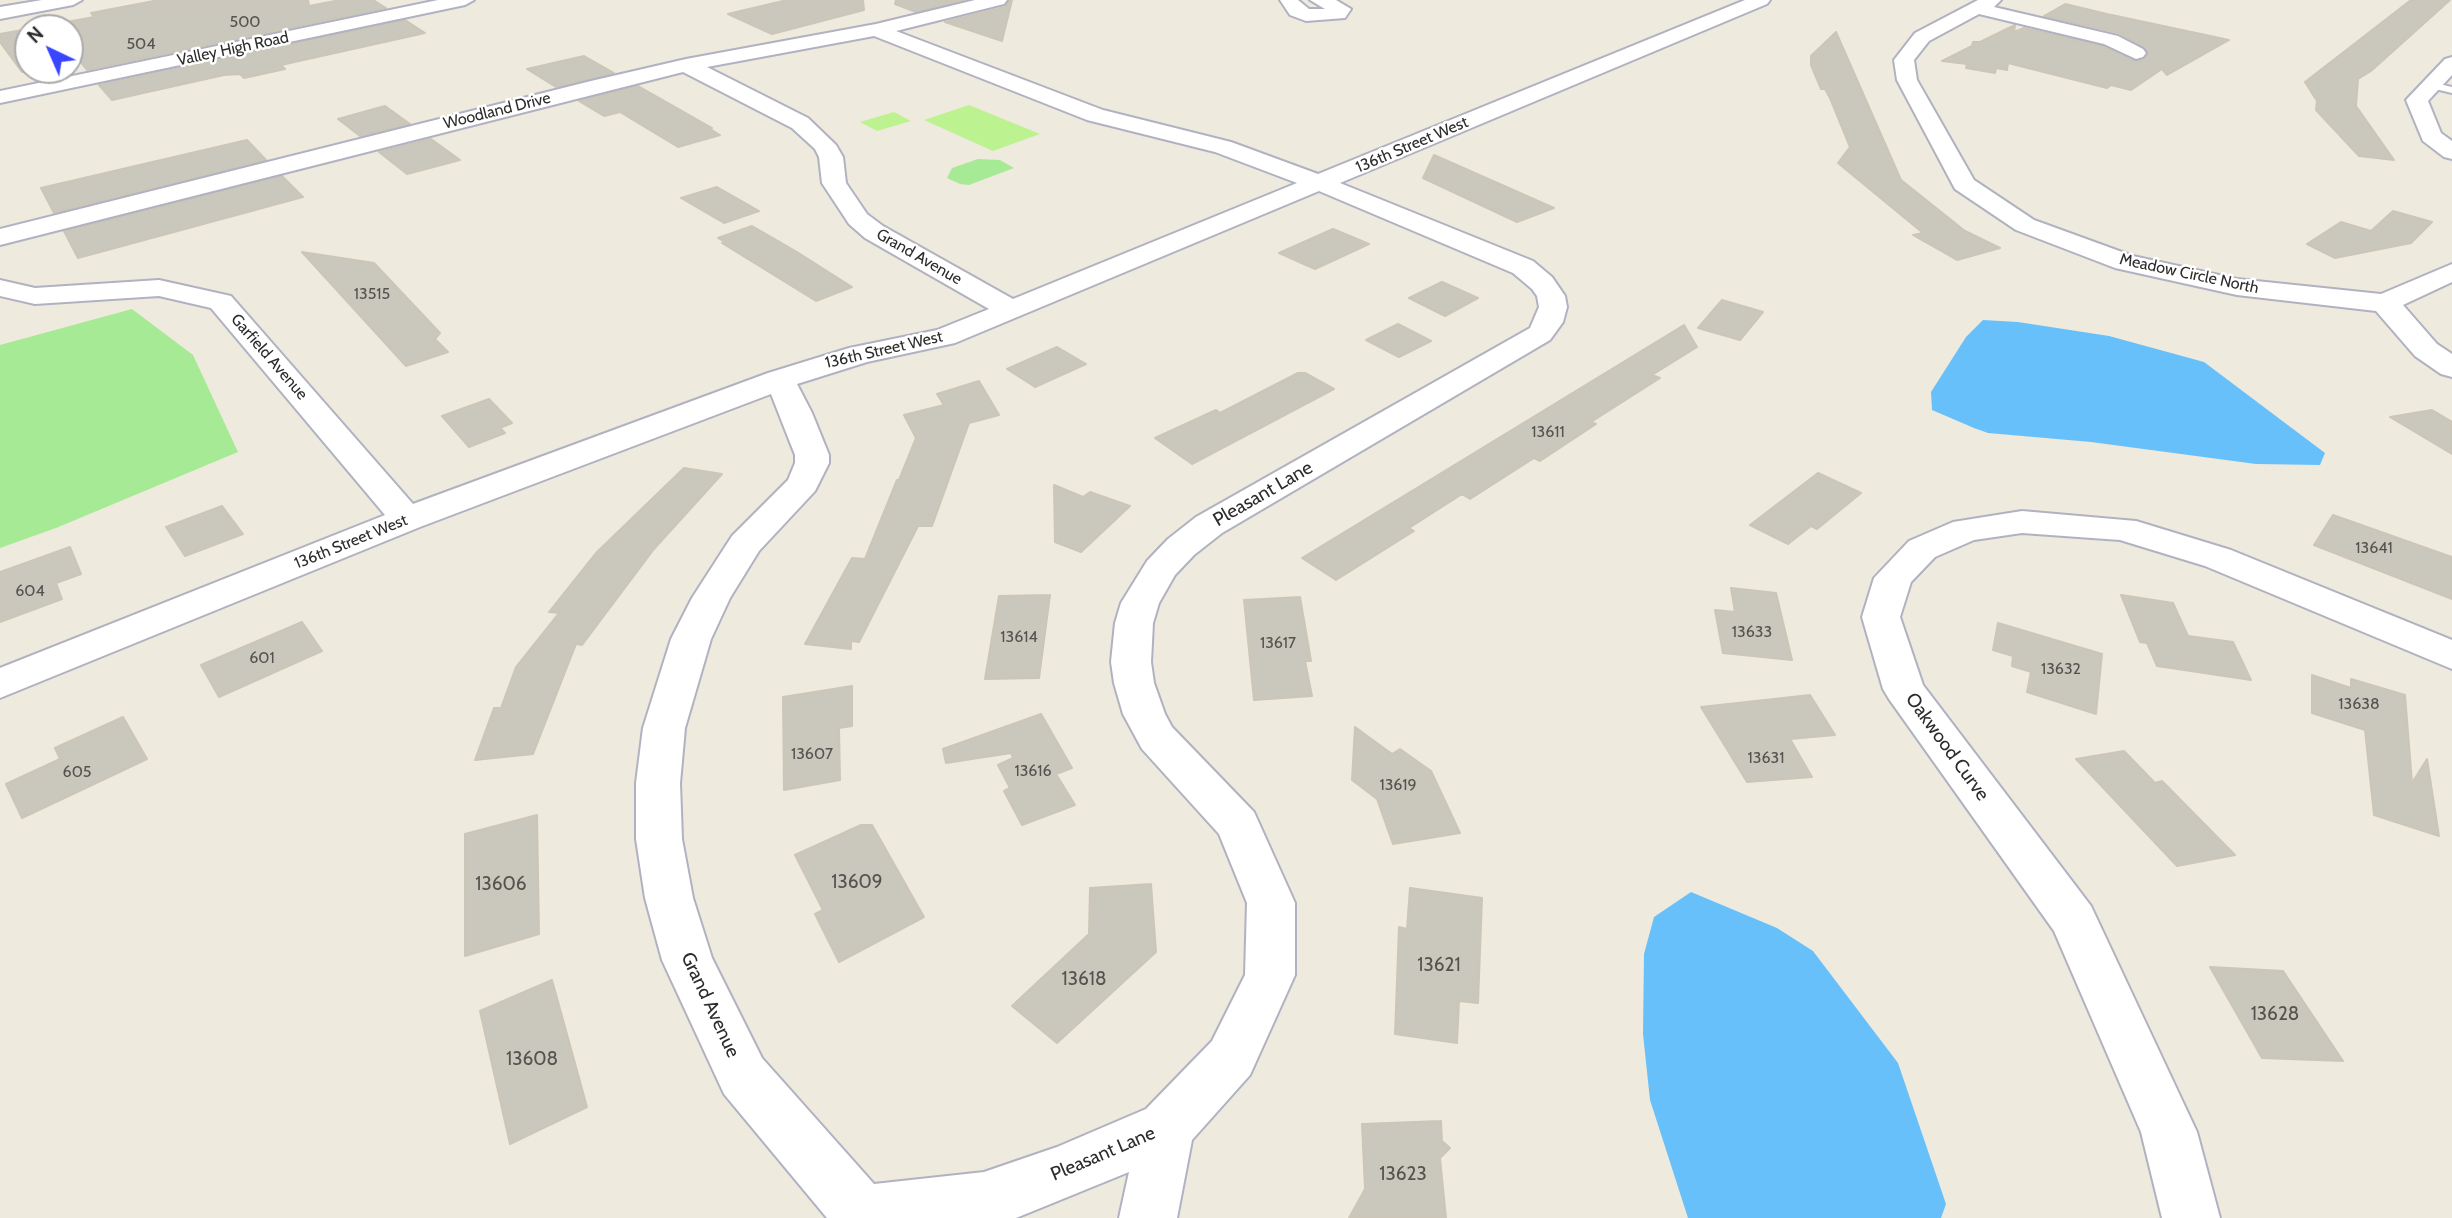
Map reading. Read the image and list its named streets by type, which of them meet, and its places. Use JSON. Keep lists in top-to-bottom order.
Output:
{
  "streets": {
    "street": [
      "Valley High Road",
      "Woodland Drive",
      "136th Street West",
      "Grand Avenue",
      "Meadow Circle North",
      "Garfield Avenue",
      "Pleasant Lane",
      "Oakwood Curve"
    ]
  },
  "crossings": [
    ["Woodland Drive", "Grand Avenue"],
    ["Woodland Drive", "Pleasant Lane"],
    ["136th Street West", "Grand Avenue"],
    ["136th Street West", "Garfield Avenue"],
    ["136th Street West", "Pleasant Lane"],
    ["Grand Avenue", "Pleasant Lane"]
  ],
  "house_numbers": [
    "500",
    "504",
    "13515",
    "13611",
    "13641",
    "604",
    "13633",
    "13614",
    "13617",
    "601",
    "13632",
    "13638",
    "13607",
    "13631",
    "13616",
    "605",
    "13619",
    "13609",
    "13606",
    "13621",
    "13618",
    "13628",
    "13608",
    "13623"
  ],
  "north": "top left"
}
